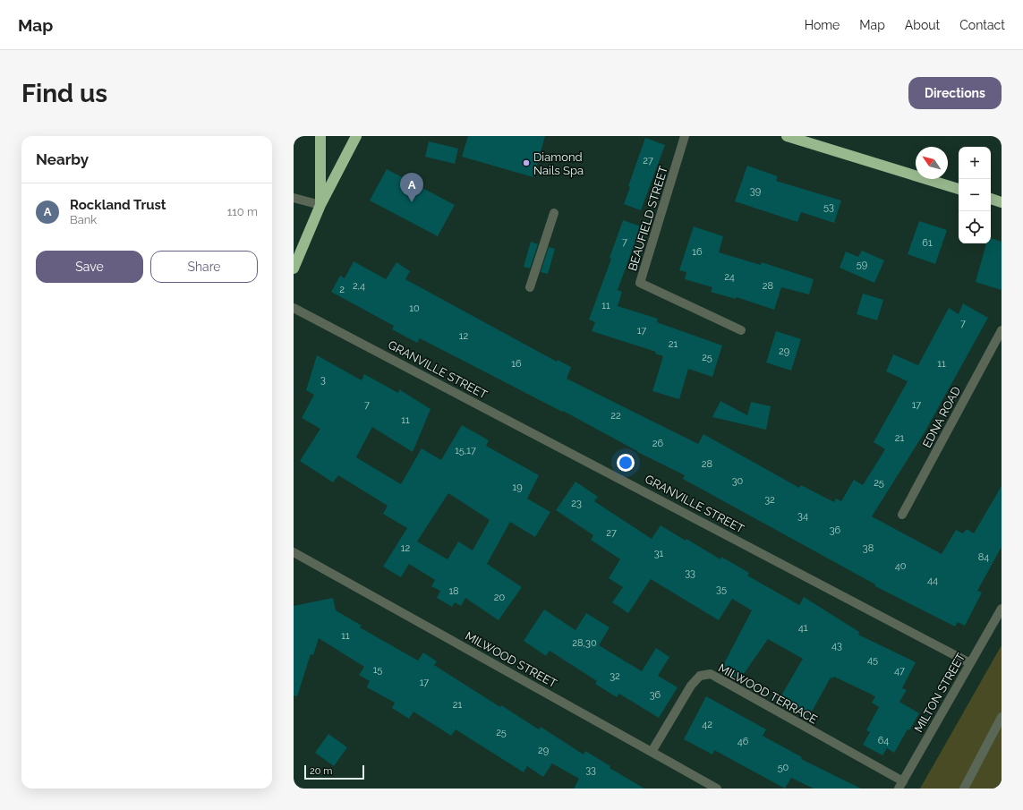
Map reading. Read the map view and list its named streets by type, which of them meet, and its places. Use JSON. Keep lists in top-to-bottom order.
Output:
{
  "streets": {
    "street": [
      "BEAUFIELD STREET",
      "GRANVILLE STREET",
      "EDNA ROAD",
      "MILWOOD STREET",
      "MILTON STREET",
      "MILWOOD TERRACE"
    ]
  },
  "crossings": [
    ["GRANVILLE STREET", "MILTON STREET"],
    ["MILWOOD STREET", "MILWOOD TERRACE"],
    ["MILTON STREET", "MILWOOD TERRACE"]
  ],
  "places": ["Diamond Nails Spa"],
  "house_numbers": [
    "27",
    "39",
    "53",
    "7",
    "61",
    "16",
    "59",
    "24",
    "2,4",
    "28",
    "2",
    "11",
    "10",
    "7",
    "17",
    "12",
    "21",
    "29",
    "25",
    "16",
    "11",
    "3",
    "7",
    "17",
    "22",
    "11",
    "21",
    "26",
    "15,17",
    "28",
    "30",
    "25",
    "19",
    "32",
    "23",
    "34",
    "36",
    "27",
    "12",
    "38",
    "31",
    "84",
    "40",
    "33",
    "44",
    "35",
    "18",
    "20",
    "41",
    "11",
    "28,30",
    "43",
    "45",
    "15",
    "47",
    "32",
    "17",
    "36",
    "21",
    "42",
    "25",
    "64",
    "46",
    "29",
    "50",
    "33"
  ],
  "scale_bar": "20 m",
  "north": "top left",
  "page": {
    "header": "Map",
    "nav": [
      "Home",
      "Map",
      "About",
      "Contact"
    ],
    "buttons": [
      "Directions",
      ["Save", "Share"]
    ],
    "title": "Find us",
    "heading": "Nearby",
    "map_buttons": ["+", "−"],
    "pins": "A",
    "list": [
      {
        "mark": "A",
        "name": "Rockland Trust",
        "note": "Bank",
        "value": "110 m"
      }
    ],
    "scale": "20 m"
  }
}
